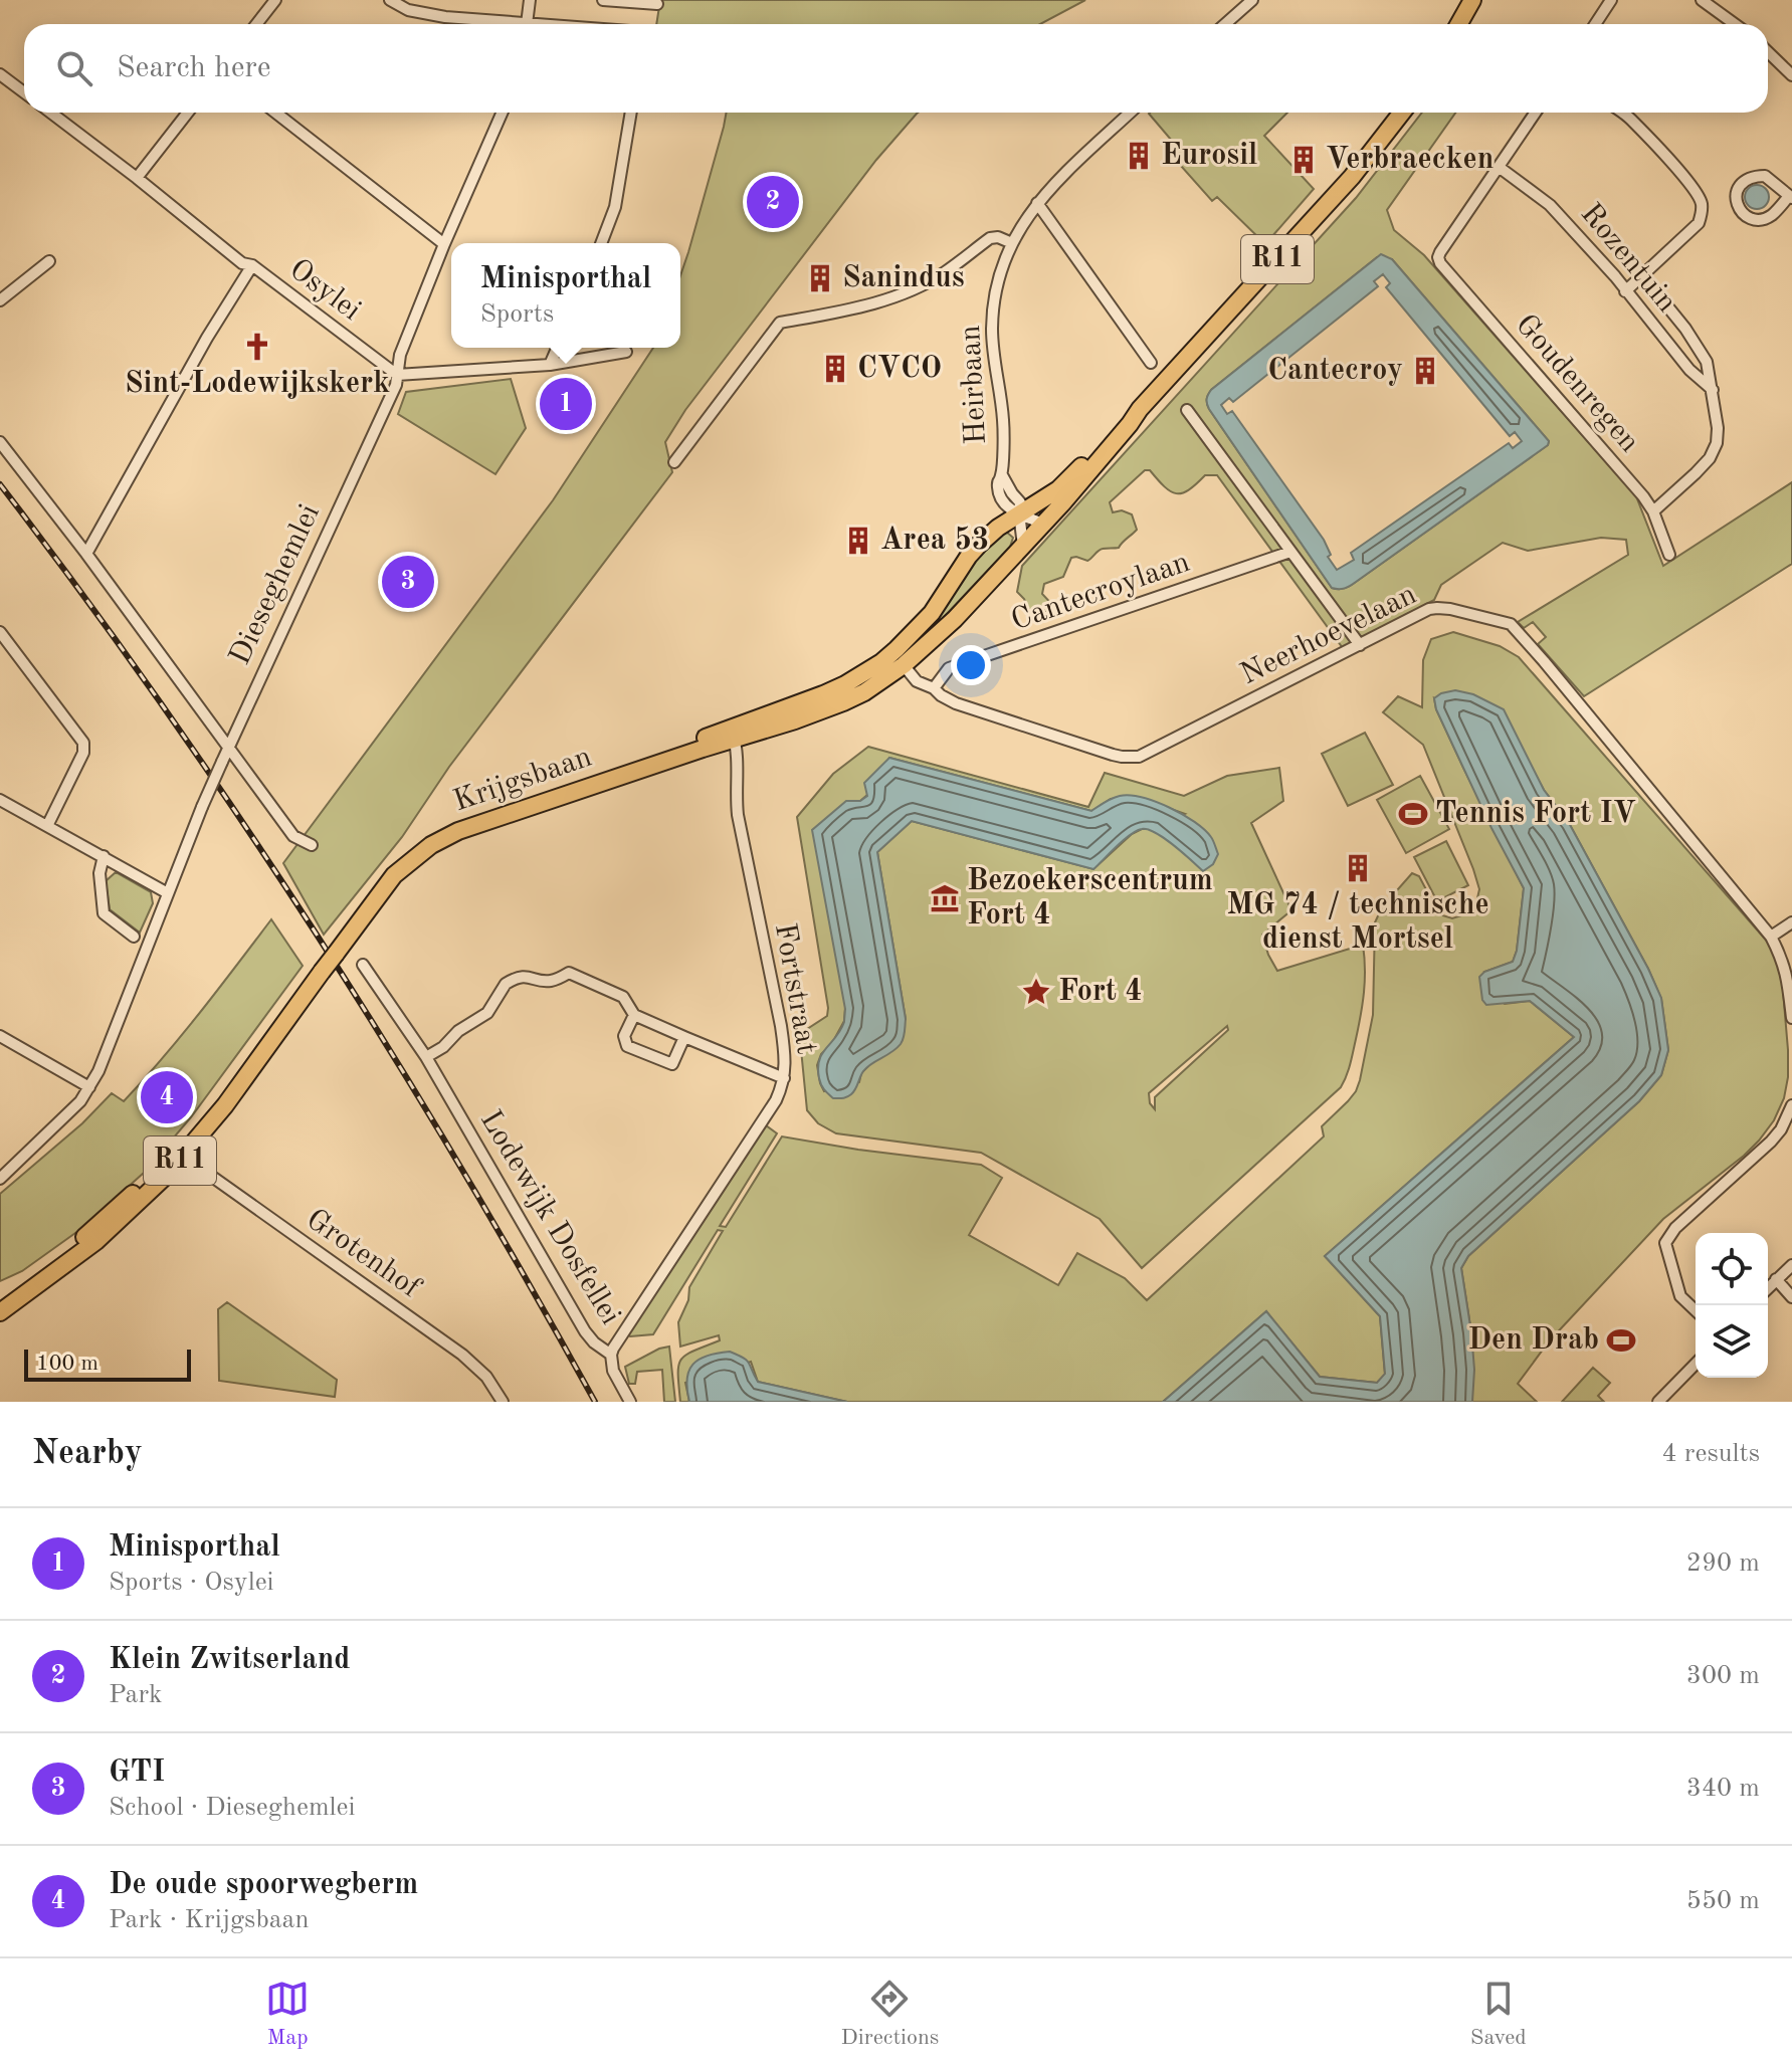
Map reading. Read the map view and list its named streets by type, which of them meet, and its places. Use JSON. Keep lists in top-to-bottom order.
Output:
{
  "streets": {
    "main road": ["R11", "Krijgsbaan"],
    "street": [
      "Rozentuin",
      "Osylei",
      "Goudenregen",
      "Heirbaan",
      "Dieseghemlei",
      "Cantecroylaan",
      "Neerhoevelaan",
      "Fortstraat",
      "Lodewijk Dosfellei",
      "Grotenhof"
    ]
  },
  "crossings": [
    ["Rozentuin", "Goudenregen"],
    ["Osylei", "Dieseghemlei"],
    ["Heirbaan", "Krijgsbaan"],
    ["Cantecroylaan", "Neerhoevelaan"],
    ["Neerhoevelaan", "Krijgsbaan"],
    ["Krijgsbaan", "Fortstraat"],
    ["Krijgsbaan", "Grotenhof"],
    ["Fortstraat", "Lodewijk Dosfellei"]
  ],
  "places": {
    "building": [
      "Eurosil",
      "Verbraecken",
      "Sanindus",
      "CVCO",
      "Cantecroy",
      "Area 53",
      "MG 74 / technische dienst Mortsel"
    ],
    "church": ["Sint-Lodewijkskerk"],
    "sports": ["Tennis Fort IV", "Den Drab"],
    "museum": ["Bezoekerscentrum Fort 4"],
    "place": ["Fort 4"]
  },
  "scale_bar": "100 m",
  "page": {
    "search": "Search here",
    "pins": [
      "2",
      "1",
      "3",
      "4"
    ],
    "popup": ["Minisporthal", "Sports"],
    "scale": "100 m",
    "heading": ["Nearby", "4 results"],
    "list": [
      {
        "mark": "1",
        "name": "Minisporthal",
        "note": "Sports · Osylei",
        "value": "290 m"
      },
      {
        "mark": "2",
        "name": "Klein Zwitserland",
        "note": "Park",
        "value": "300 m"
      },
      {
        "mark": "3",
        "name": "GTI",
        "note": "School · Dieseghemlei",
        "value": "340 m"
      },
      {
        "mark": "4",
        "name": "De oude spoorwegberm",
        "note": "Park · Krijgsbaan",
        "value": "550 m"
      }
    ],
    "nav": ["Map", "Directions", "Saved"]
  }
}
